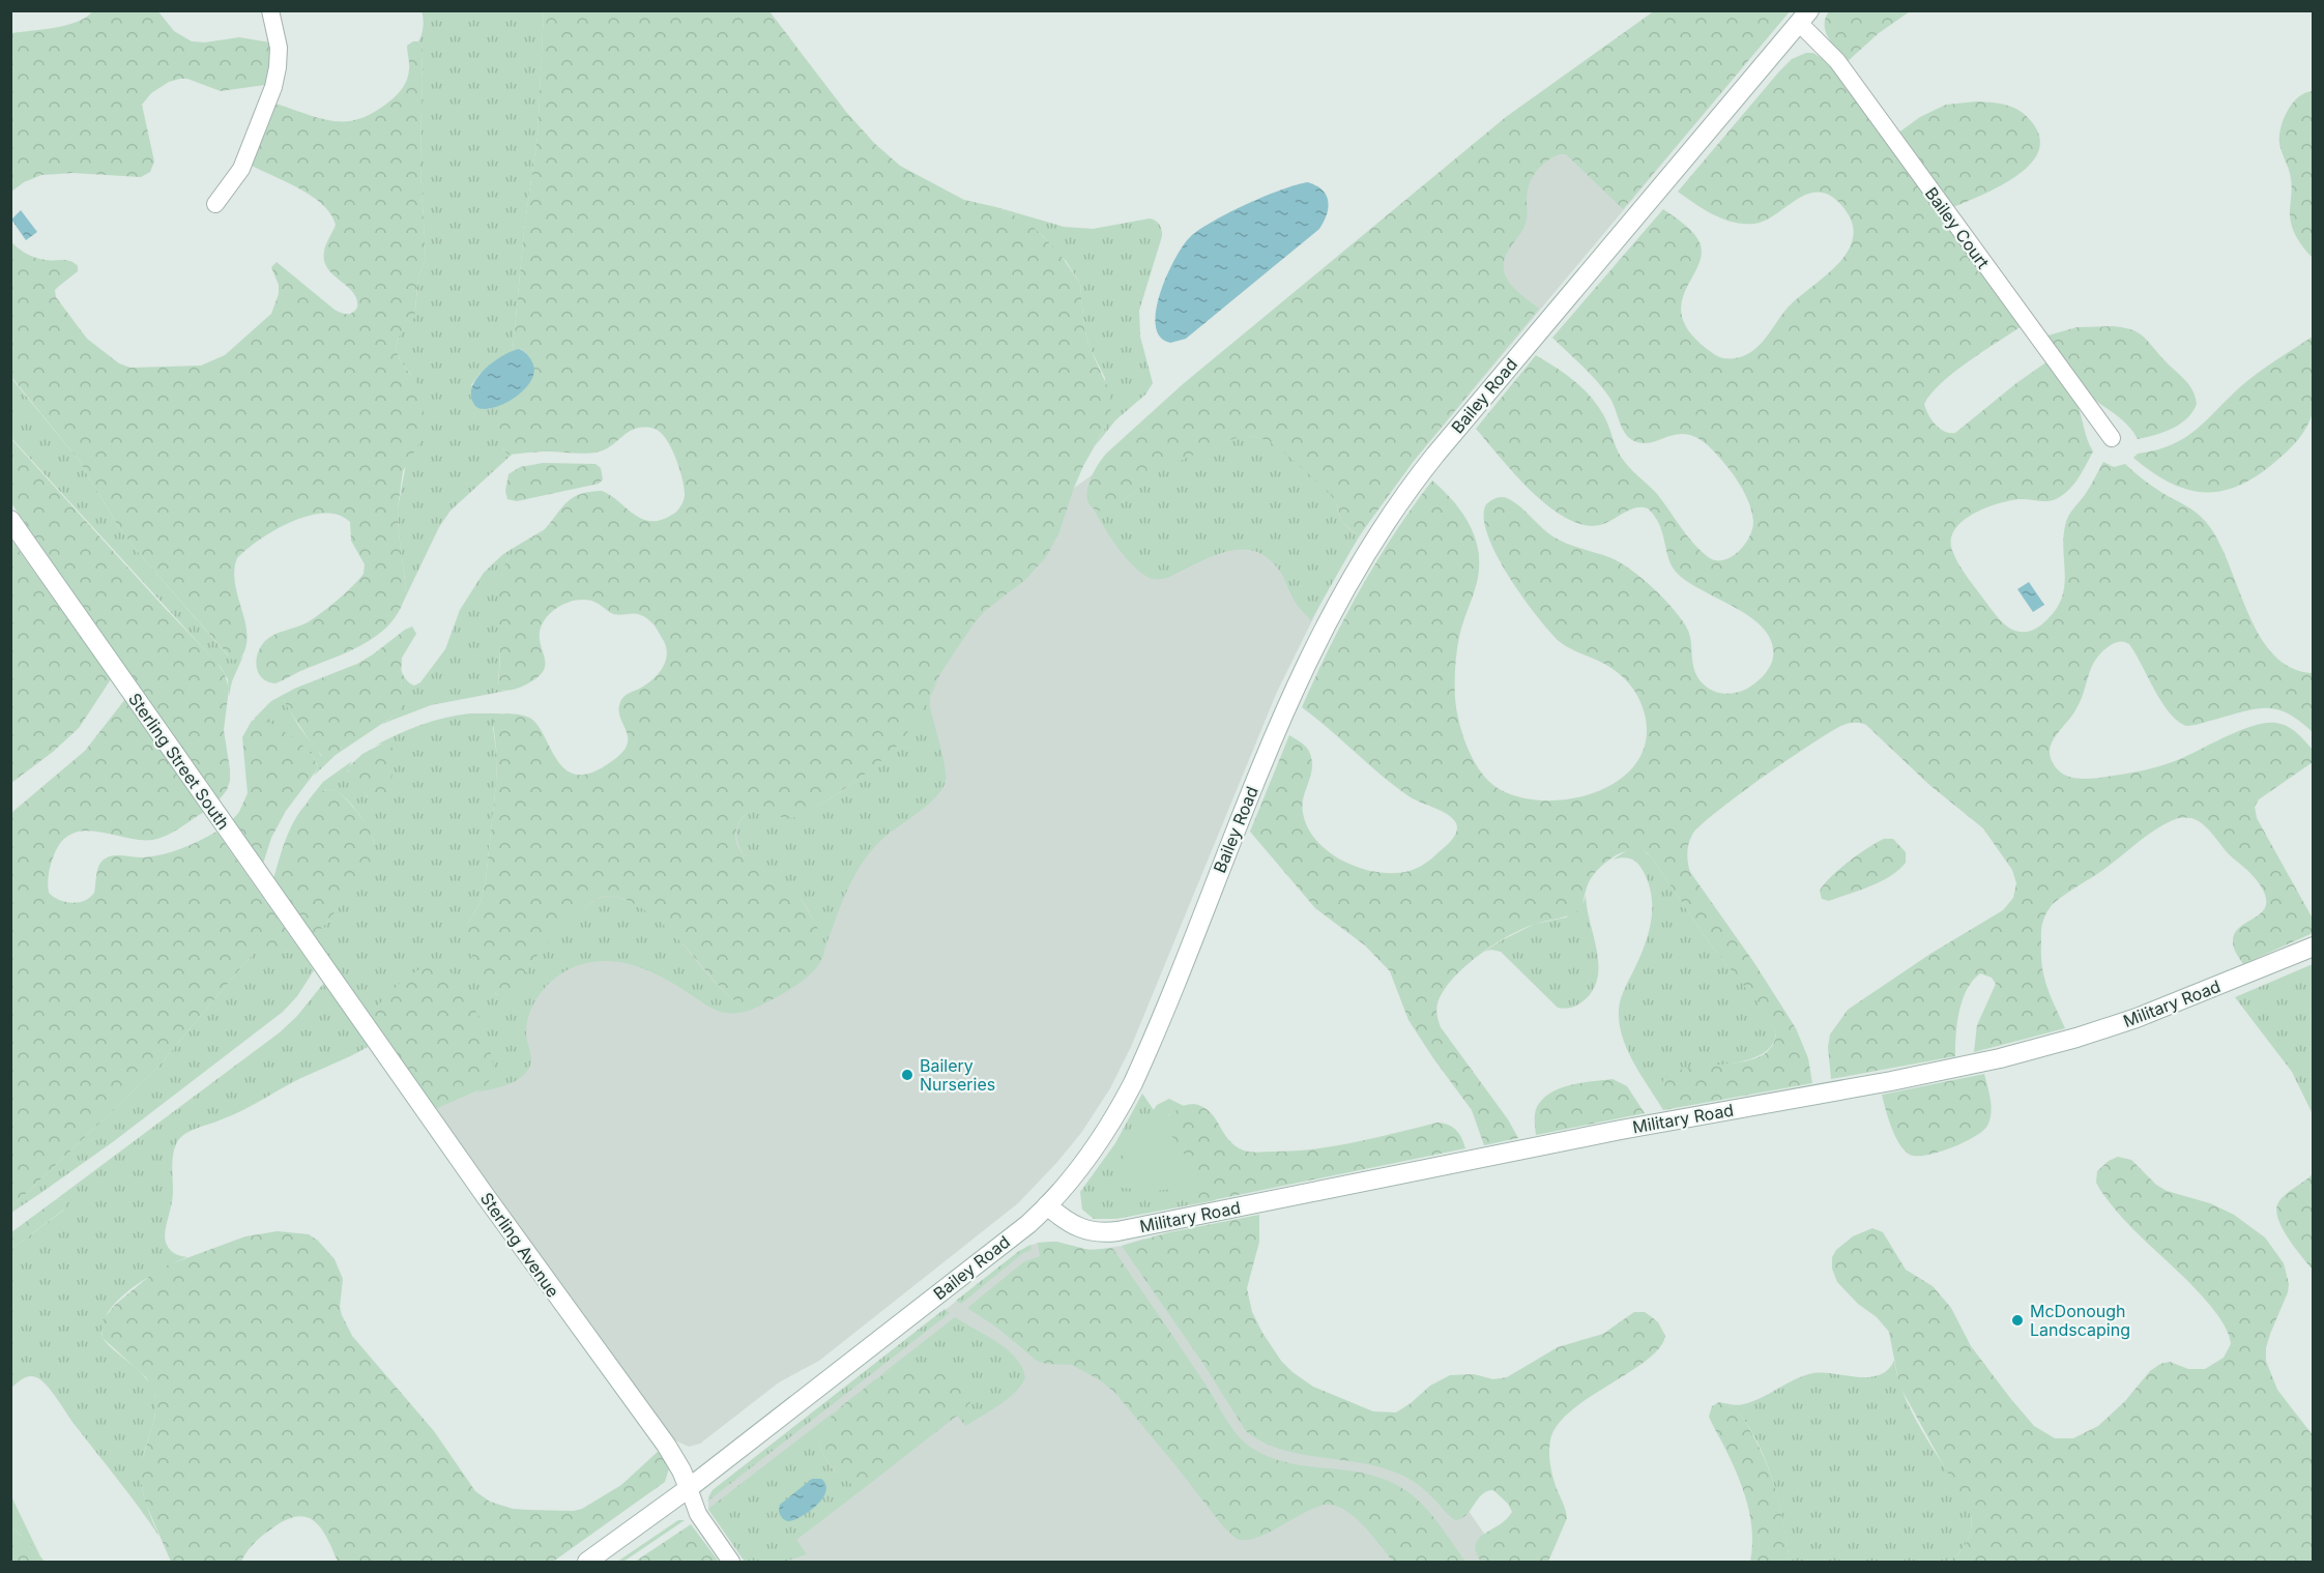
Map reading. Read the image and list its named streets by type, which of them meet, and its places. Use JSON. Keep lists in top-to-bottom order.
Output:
{
  "streets": {
    "street": [
      "Bailey Court",
      "Bailey Road",
      "Sterling Street South",
      "Military Road",
      "Sterling Avenue"
    ]
  },
  "crossings": [
    ["Bailey Court", "Bailey Road"],
    ["Bailey Road", "Military Road"],
    ["Bailey Road", "Sterling Avenue"],
    ["Sterling Street South", "Sterling Avenue"]
  ],
  "places": ["Bailery Nurseries", "McDonough Landscaping"]
}
